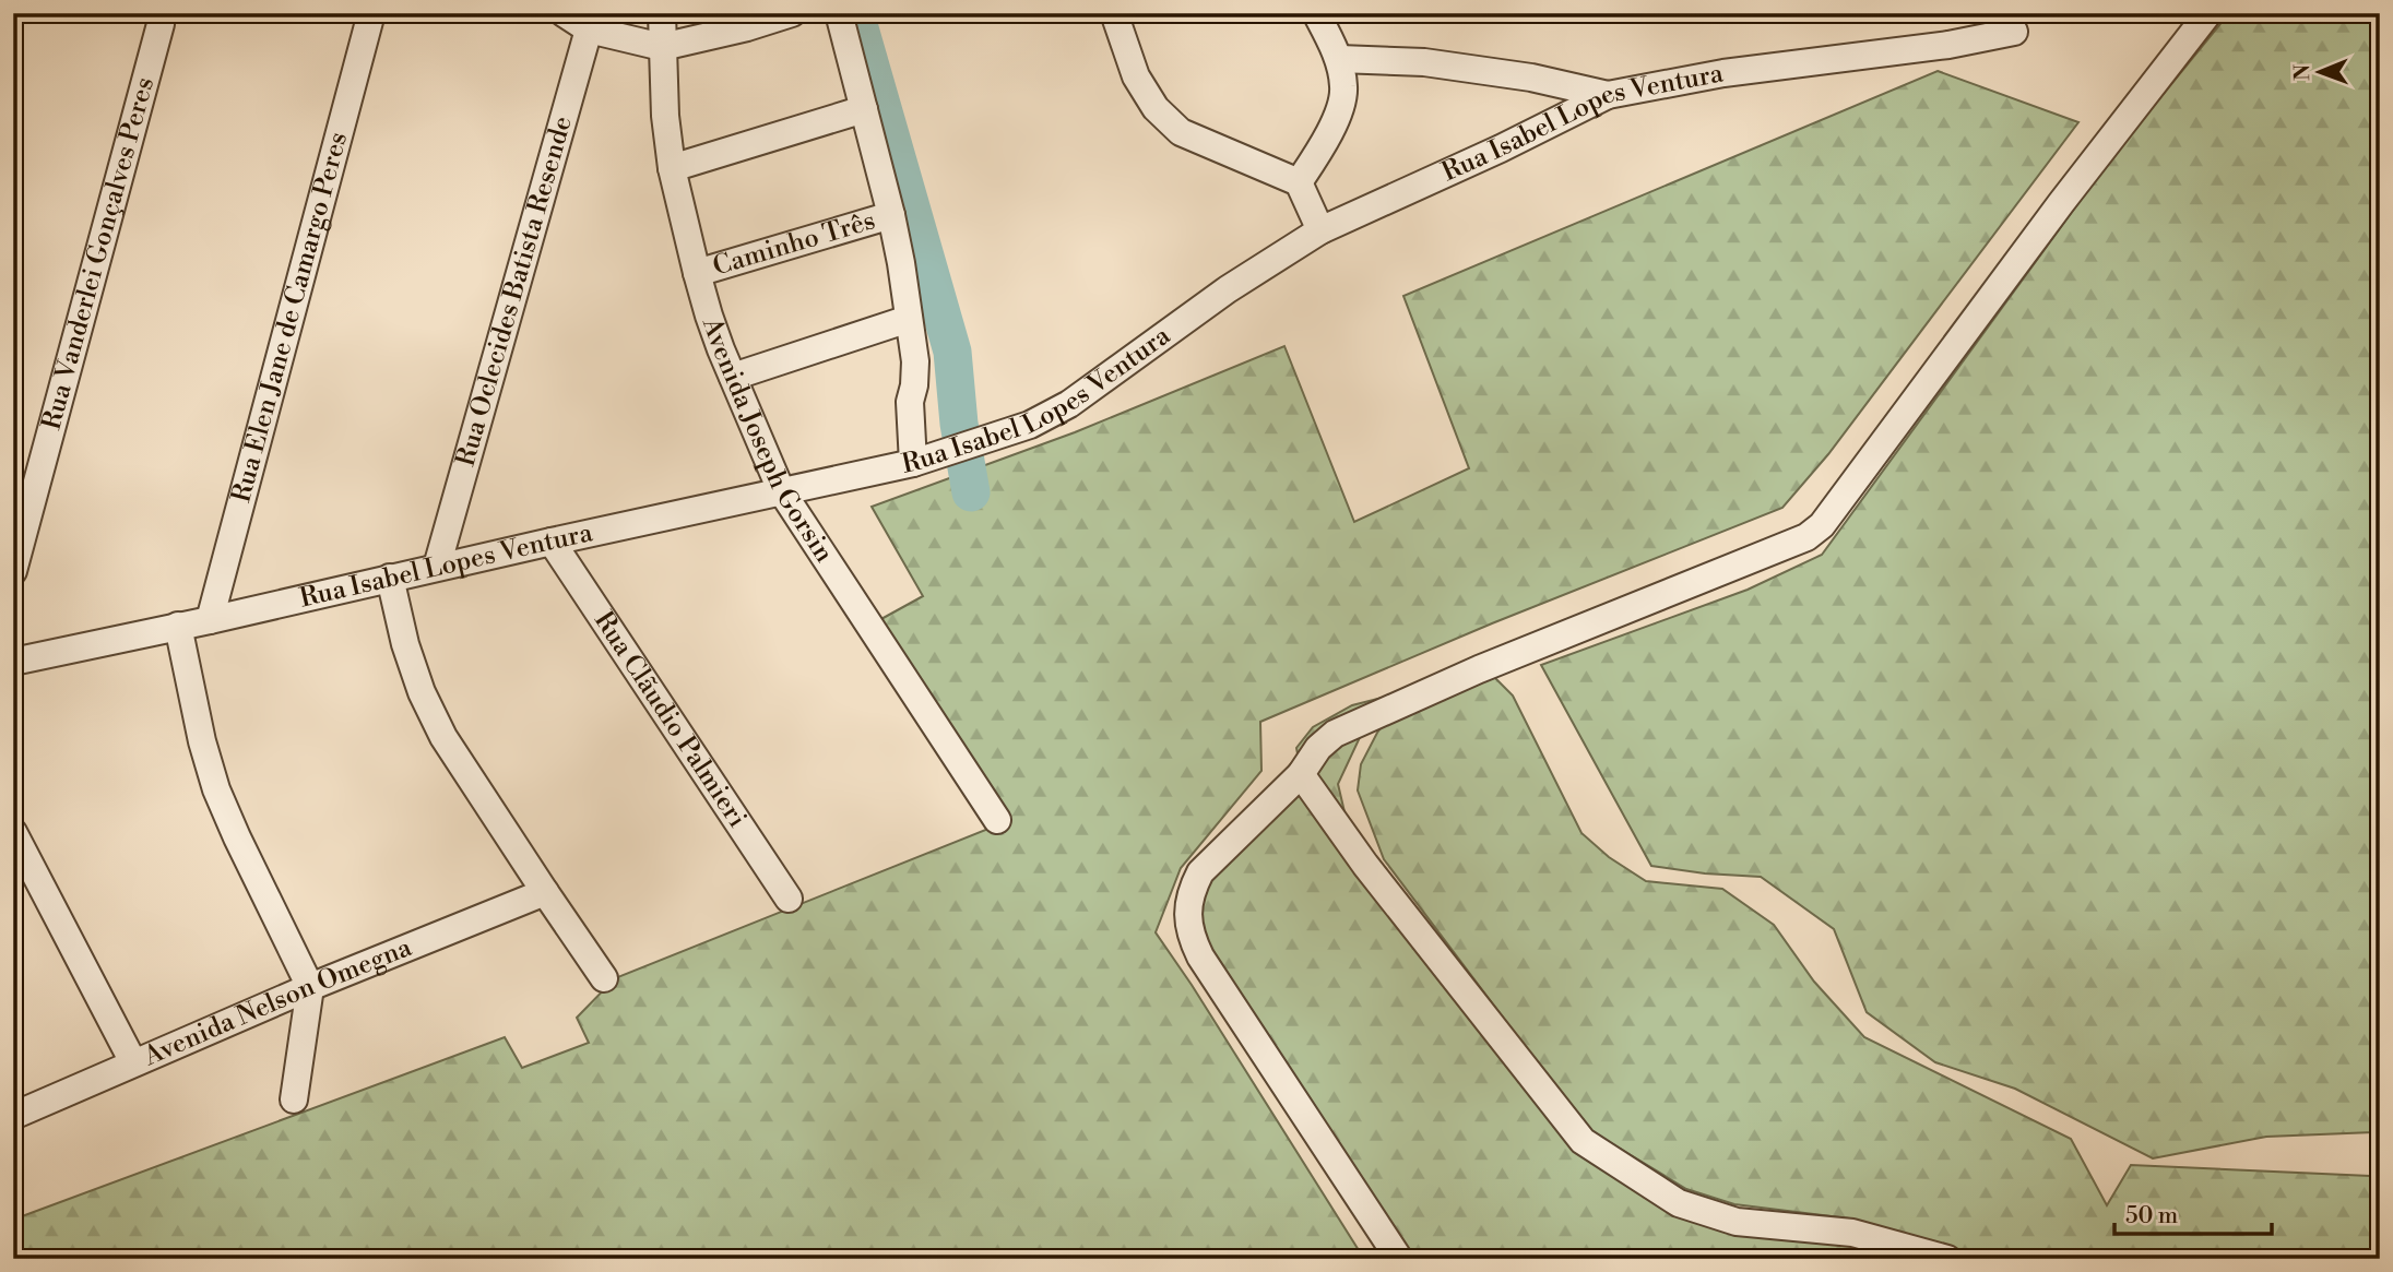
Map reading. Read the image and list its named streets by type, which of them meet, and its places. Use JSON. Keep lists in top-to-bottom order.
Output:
{
  "streets": {
    "street": [
      "Rua Isabel Lopes Ventura",
      "Caminho Três",
      "Rua Vanderlei Gonçalves Peres",
      "Rua Oclecides Batista Resende",
      "Rua Elen Jane de Camargo Peres",
      "Avenida Joseph Gorsin",
      "Rua Clãudio Palmieri",
      "Avenida Nelson Omegna"
    ]
  },
  "crossings": [
    ["Rua Isabel Lopes Ventura", "Rua Oclecides Batista Resende"],
    ["Rua Isabel Lopes Ventura", "Rua Elen Jane de Camargo Peres"],
    ["Rua Isabel Lopes Ventura", "Avenida Joseph Gorsin"],
    ["Rua Isabel Lopes Ventura", "Rua Clãudio Palmieri"],
    ["Caminho Três", "Avenida Joseph Gorsin"]
  ],
  "scale_bar": "50 m",
  "north": "left"
}
